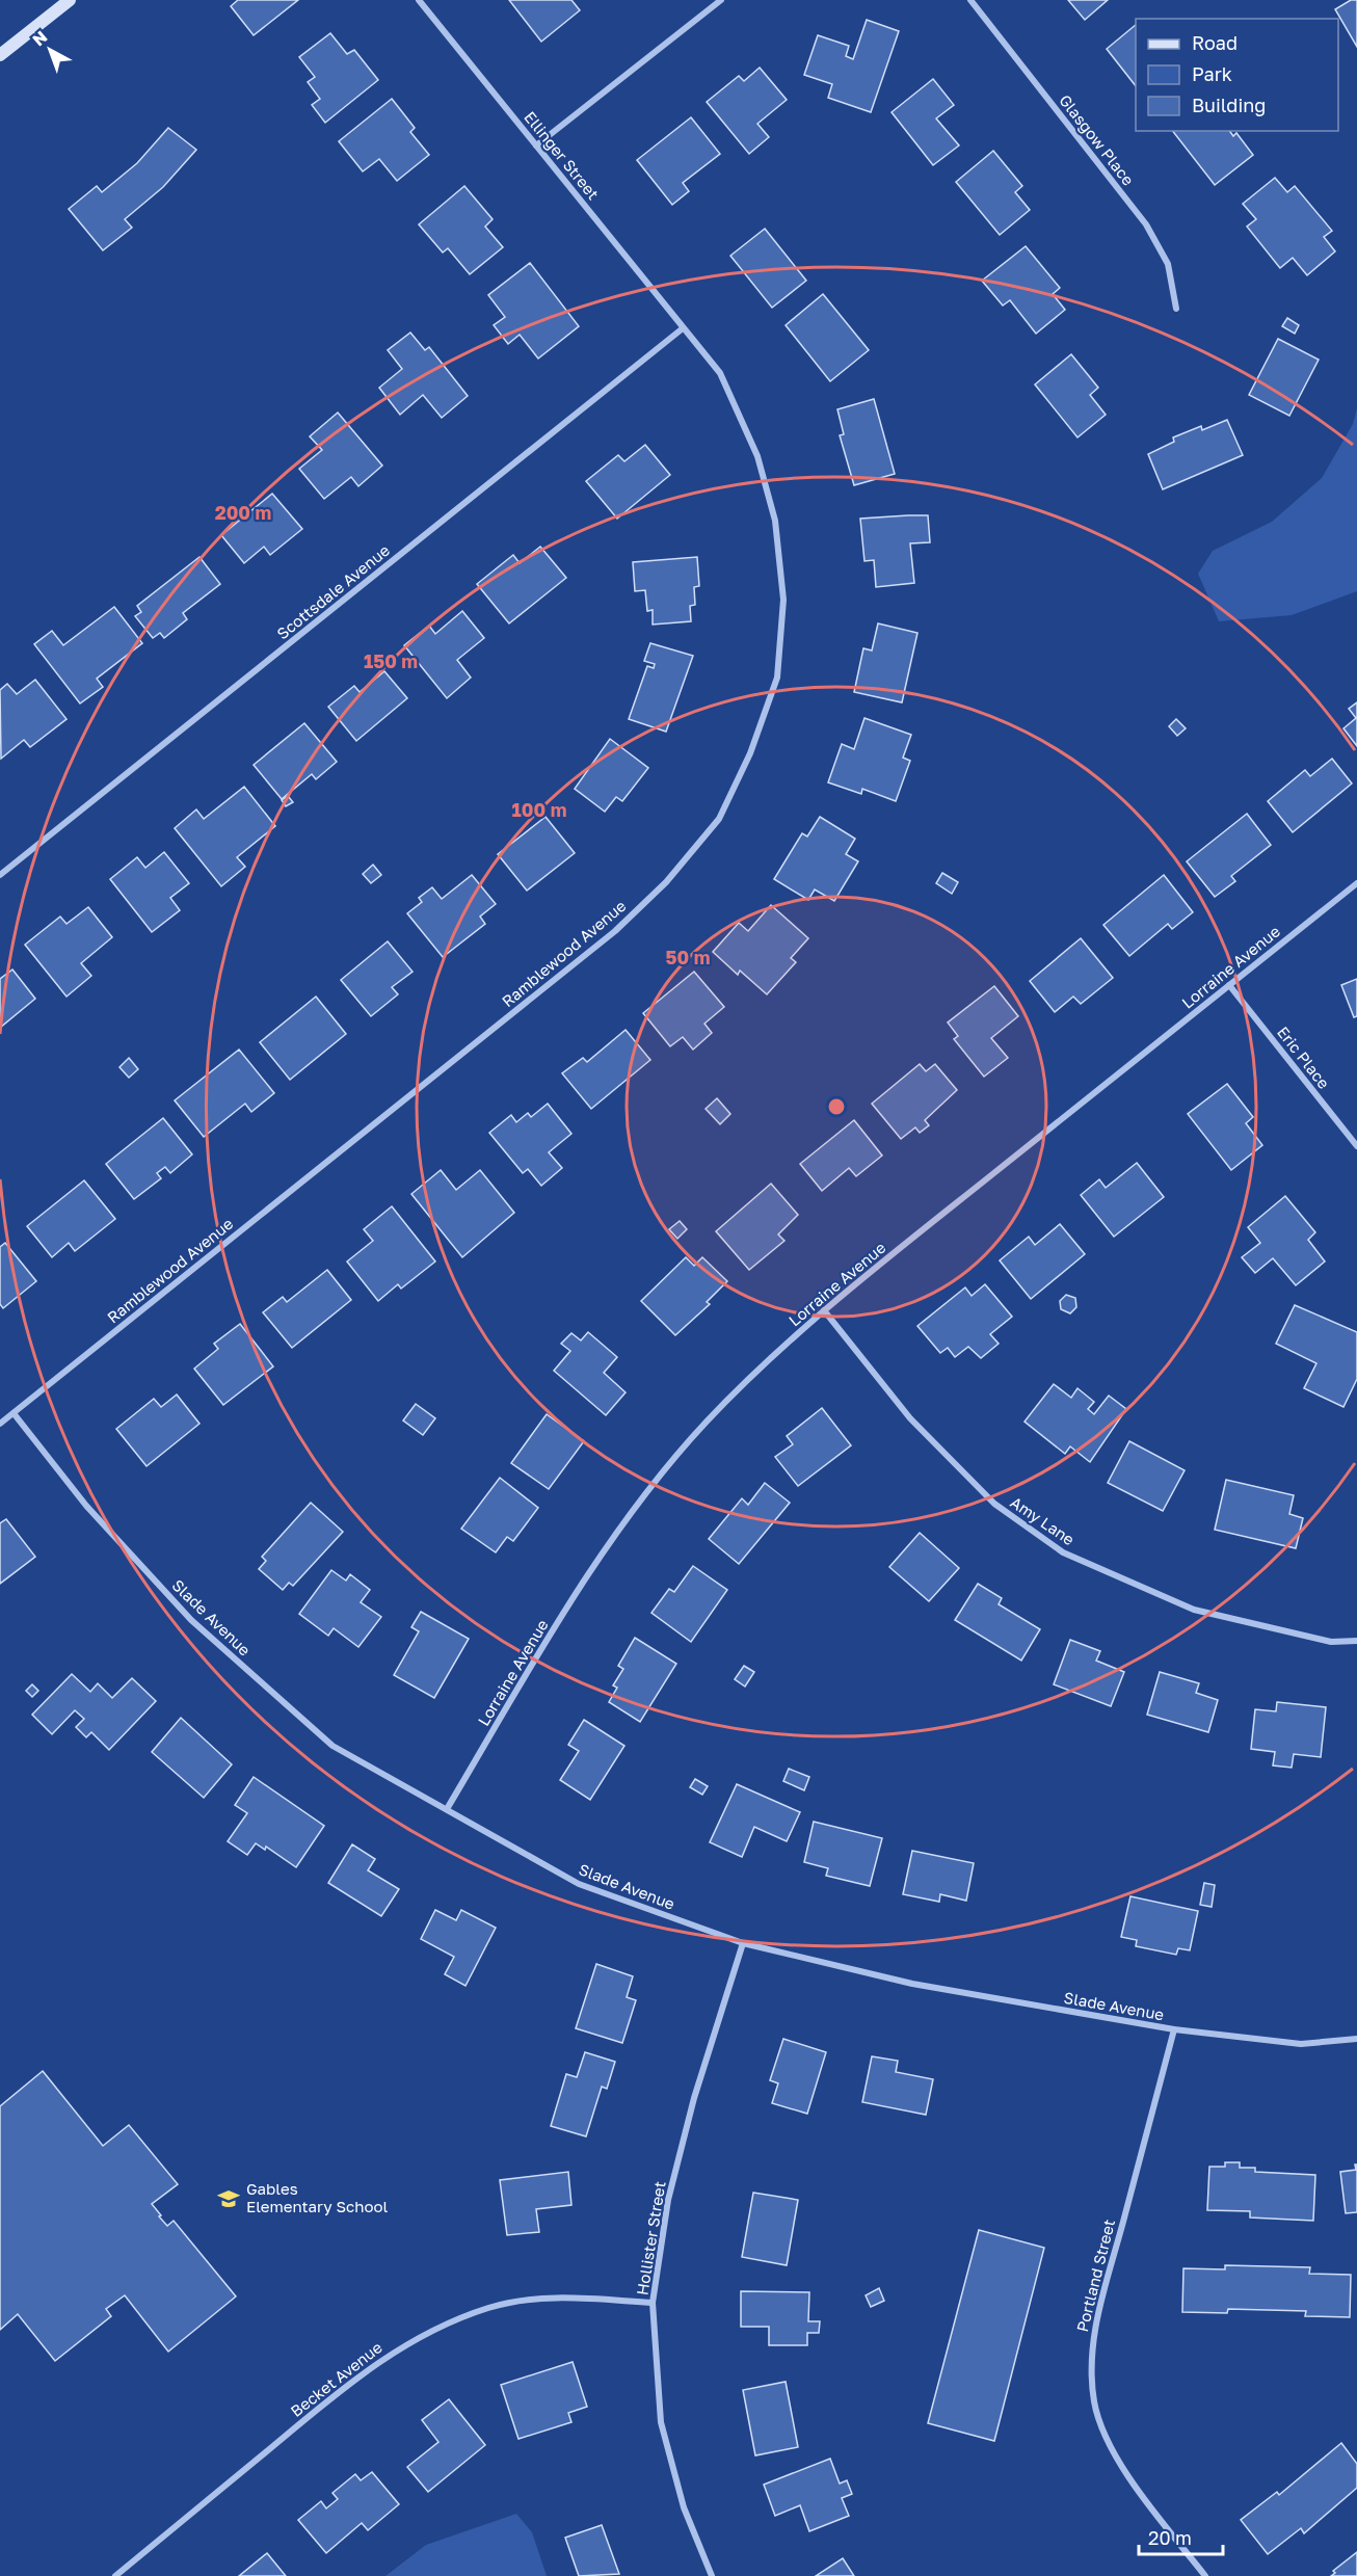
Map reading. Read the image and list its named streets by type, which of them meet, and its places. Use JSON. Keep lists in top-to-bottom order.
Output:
{
  "streets": {
    "street": [
      "Glasgow Place",
      "Ellinger Street",
      "Scottsdale Avenue",
      "Ramblewood Avenue",
      "Lorraine Avenue",
      "Eric Place",
      "Amy Lane",
      "Slade Avenue",
      "Hollister Street",
      "Portland Street",
      "Becket Avenue"
    ]
  },
  "crossings": [
    ["Ellinger Street", "Scottsdale Avenue"],
    ["Ellinger Street", "Ramblewood Avenue"],
    ["Scottsdale Avenue", "Ramblewood Avenue"],
    ["Ramblewood Avenue", "Slade Avenue"],
    ["Lorraine Avenue", "Eric Place"],
    ["Lorraine Avenue", "Amy Lane"],
    ["Lorraine Avenue", "Slade Avenue"],
    ["Slade Avenue", "Hollister Street"],
    ["Slade Avenue", "Portland Street"],
    ["Hollister Street", "Becket Avenue"]
  ],
  "places": {
    "school or university": ["Gables Elementary School"]
  },
  "legend": ["Road", "Park", "Building"],
  "scale_bar": "20 m",
  "north": "top left",
  "rings": [
    "200 m",
    "150 m",
    "100 m",
    "50 m"
  ]
}
